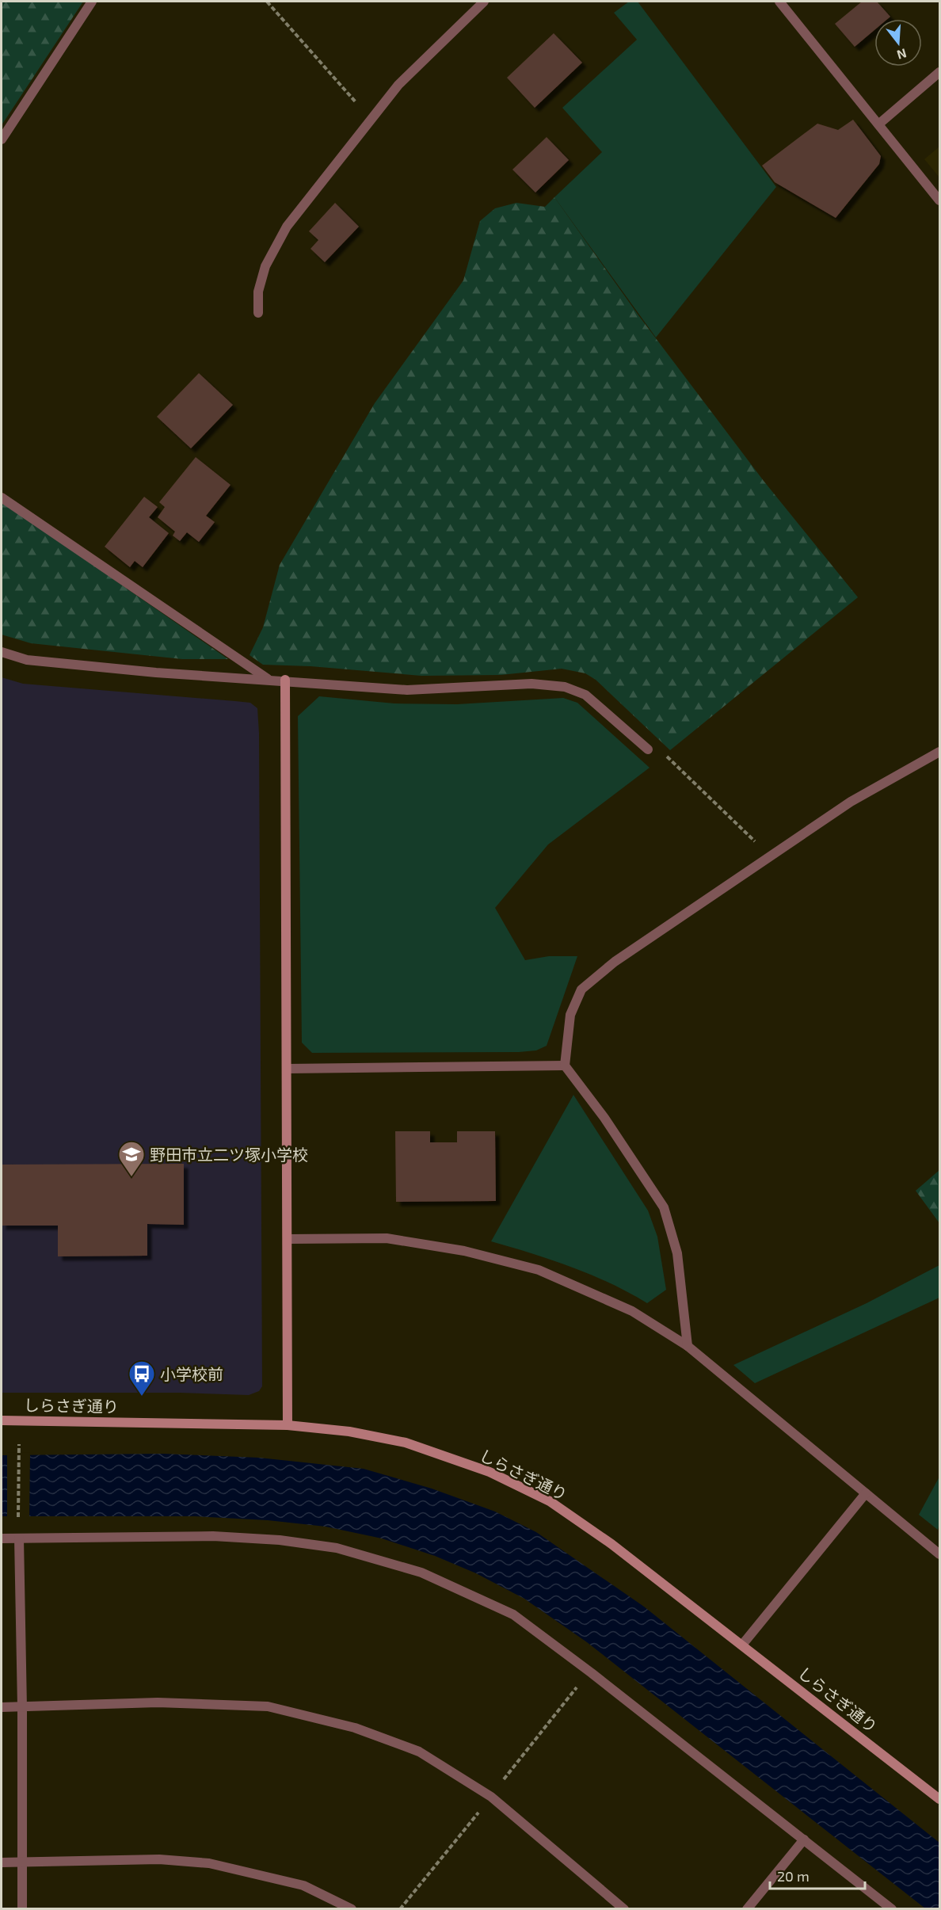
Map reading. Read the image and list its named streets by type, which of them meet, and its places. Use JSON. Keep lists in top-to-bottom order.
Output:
{
  "streets": {
    "street": ["しらさぎ通り"]
  },
  "places": {
    "school or university": ["野田市立二ツ塚小学校"],
    "bus stop": ["小学校前"]
  },
  "scale_bar": "20 m",
  "north": "bottom"
}
